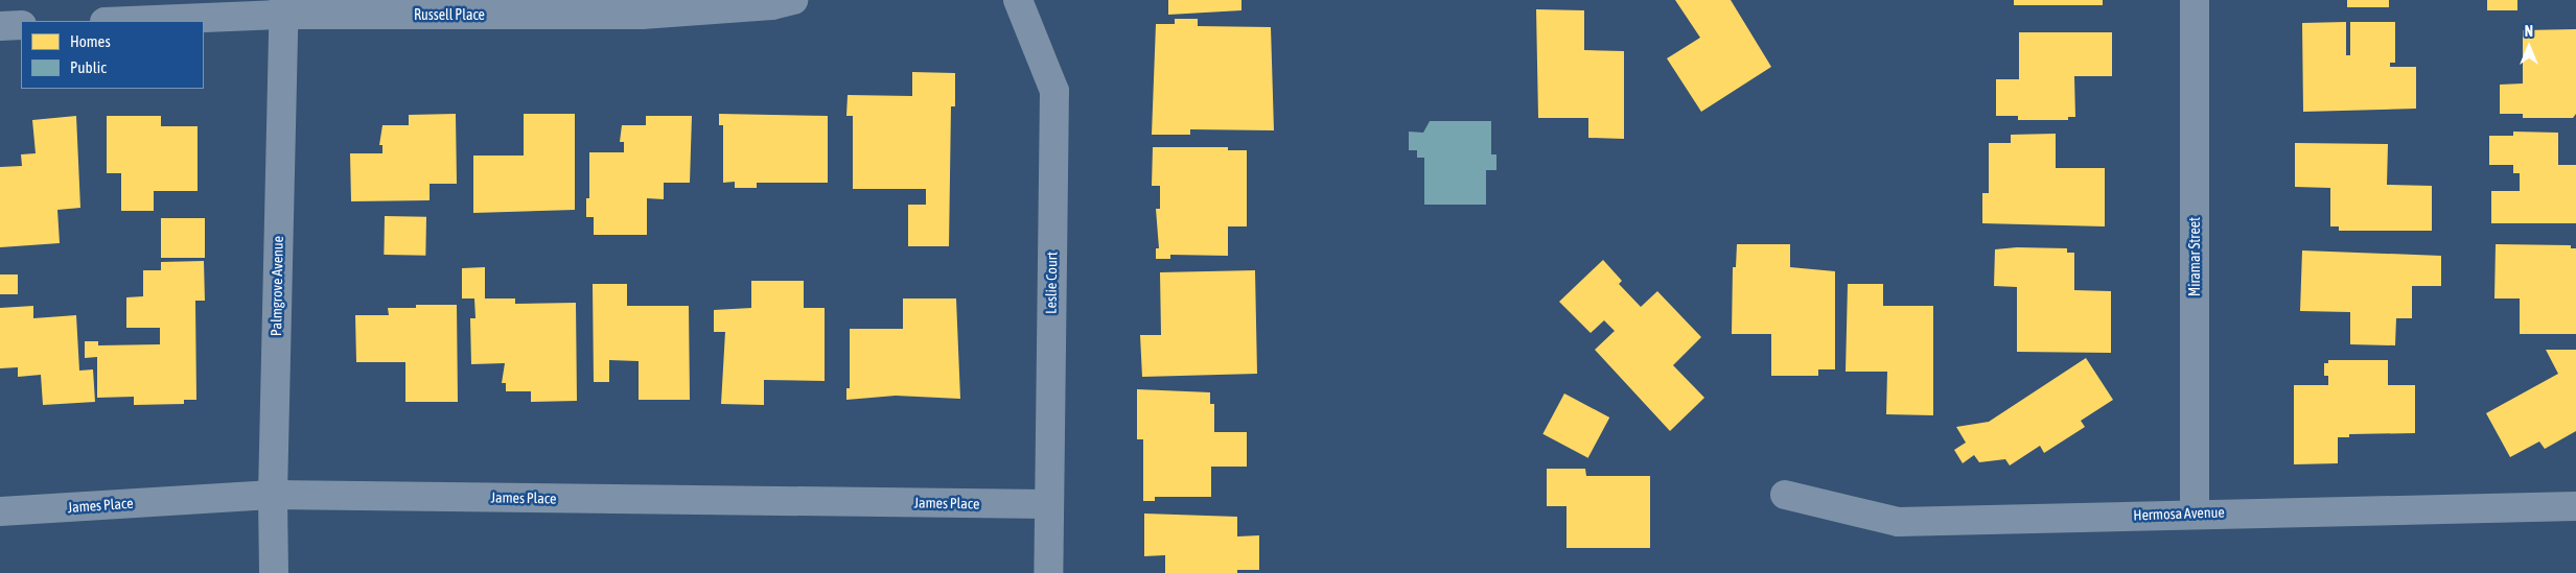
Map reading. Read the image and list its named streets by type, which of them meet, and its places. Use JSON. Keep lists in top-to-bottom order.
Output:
{
  "streets": {
    "street": [
      "Russell Place",
      "Miramar Street",
      "Leslie Court",
      "Palmgrove Avenue",
      "James Place",
      "Hermosa Avenue"
    ]
  },
  "crossings": [
    ["Russell Place", "Palmgrove Avenue"],
    ["Miramar Street", "Hermosa Avenue"],
    ["Leslie Court", "James Place"],
    ["Palmgrove Avenue", "James Place"]
  ],
  "legend": ["Homes", "Public"],
  "north": "top"
}
